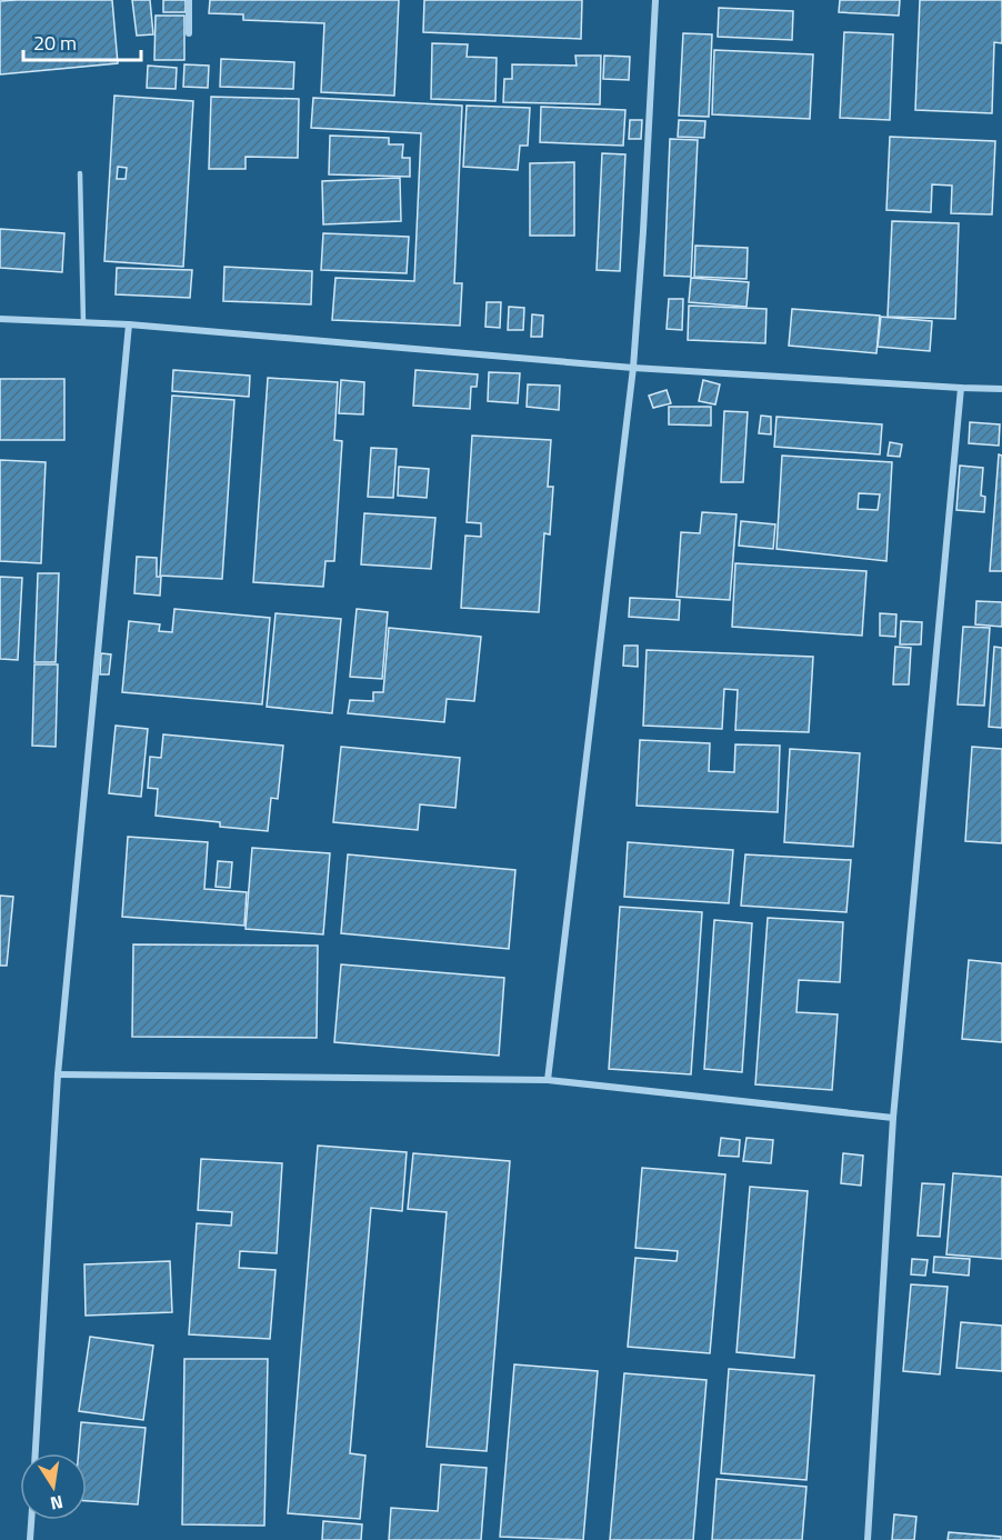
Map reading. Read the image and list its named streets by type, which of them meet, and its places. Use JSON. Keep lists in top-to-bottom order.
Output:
{
  "scale_bar": "20 m",
  "north": "bottom"
}
